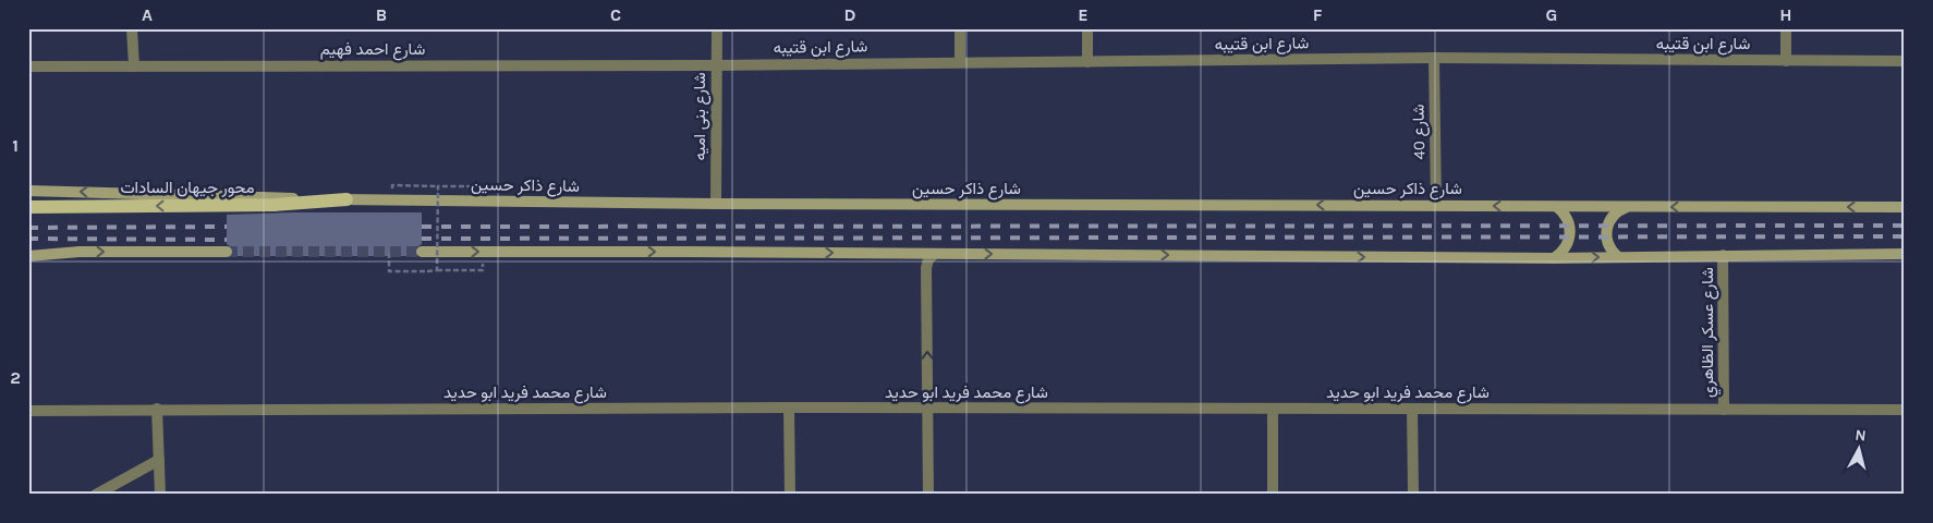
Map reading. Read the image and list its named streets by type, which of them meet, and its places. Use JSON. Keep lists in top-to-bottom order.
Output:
{
  "streets": {
    "main road": ["شارع ذاكر حسين", "محور جيهان السادات"],
    "street": [
      "شارع ابن قتيبه",
      "شارع احمد فهيم",
      "شارع بنى اميه",
      "شارع 40",
      "شارع عسكر الظاهري",
      "شارع محمد فريد ابو حديد"
    ]
  },
  "crossings": [
    ["شارع ابن قتيبه", "شارع احمد فهيم"],
    ["شارع ابن قتيبه", "شارع بنى اميه"],
    ["شارع ابن قتيبه", "شارع 40"],
    ["شارع احمد فهيم", "شارع بنى اميه"],
    ["شارع بنى اميه", "شارع ذاكر حسين"],
    ["شارع 40", "شارع ذاكر حسين"],
    ["شارع ذاكر حسين", "محور جيهان السادات"],
    ["شارع عسكر الظاهري", "شارع محمد فريد ابو حديد"]
  ],
  "north": "top",
  "grid": {
    "columns": [
      "A",
      "B",
      "C",
      "D",
      "E",
      "F",
      "G",
      "H"
    ],
    "rows": ["1", "2"]
  }
}
